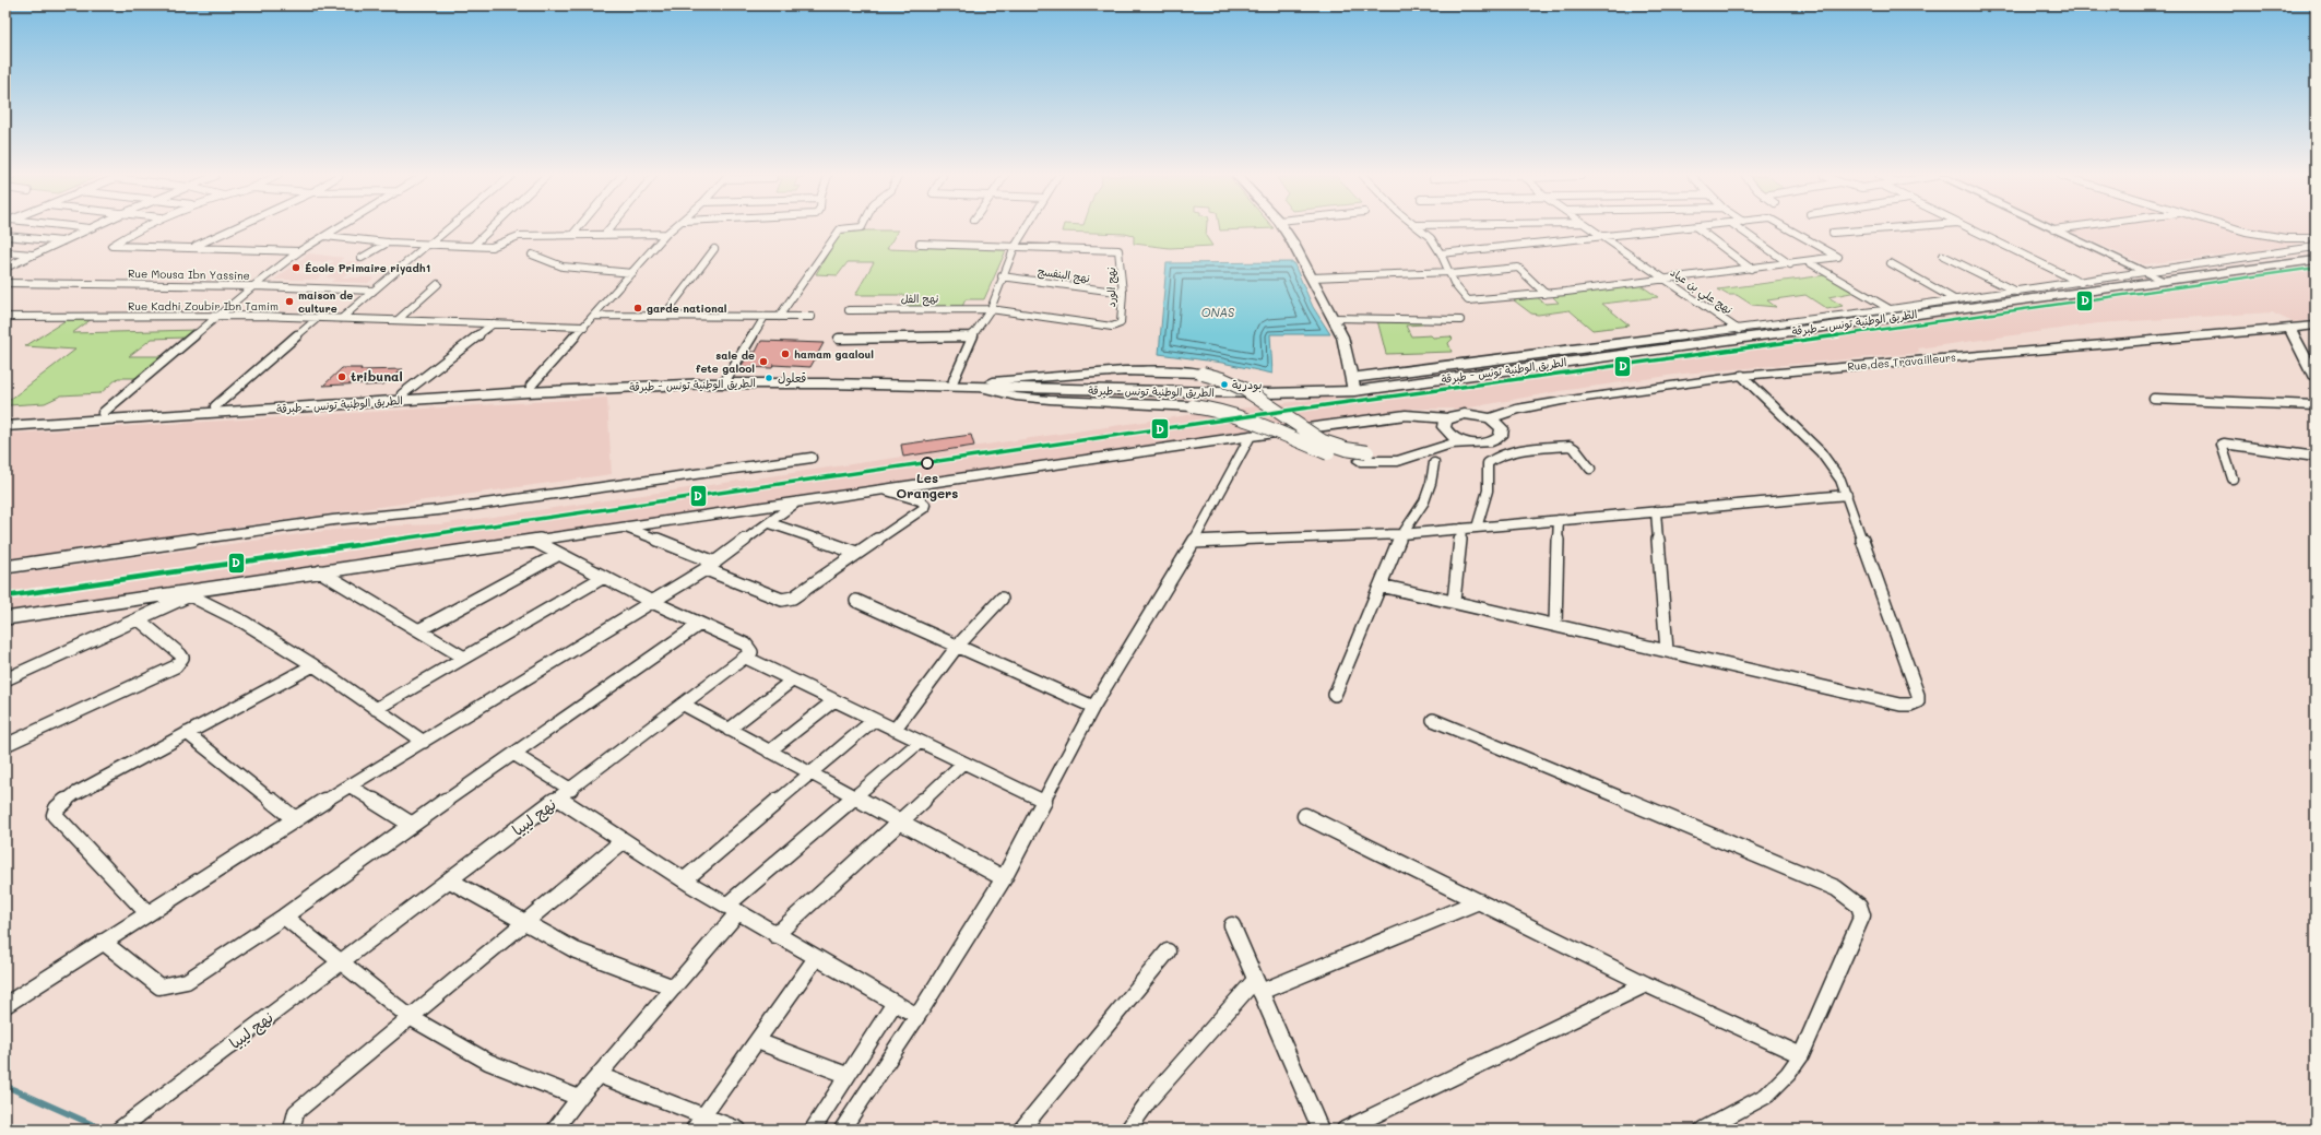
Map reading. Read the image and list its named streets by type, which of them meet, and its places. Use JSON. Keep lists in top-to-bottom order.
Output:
{
  "streets": {
    "main road": ["الطريق الوطنية تونس - طبرقة"],
    "street": [
      "Rue Mousa Ibn Yassine",
      "نهج البنفسج",
      "نهج الورد",
      "نهج علي بن عياد",
      "نهج الفل",
      "Rue Kadhi Zoubir Ibn Tamim",
      "Rue des Travailleurs",
      "نهج ليبيا"
    ]
  },
  "crossings": [
    ["نهج البنفسج", "نهج الورد"],
    ["نهج الورد", "نهج الفل"],
    ["نهج علي بن عياد", "الطريق الوطنية تونس - طبرقة"]
  ],
  "water": ["ONAS"],
  "places": [
    "École Primaire riyadh1",
    "maison de culture",
    "garde national",
    "hamam gaaloul",
    "sale de fete galool",
    "tribunal",
    "قعلول",
    "بودرية",
    "Les Orangers"
  ],
  "lines": ["transit line D"]
}
